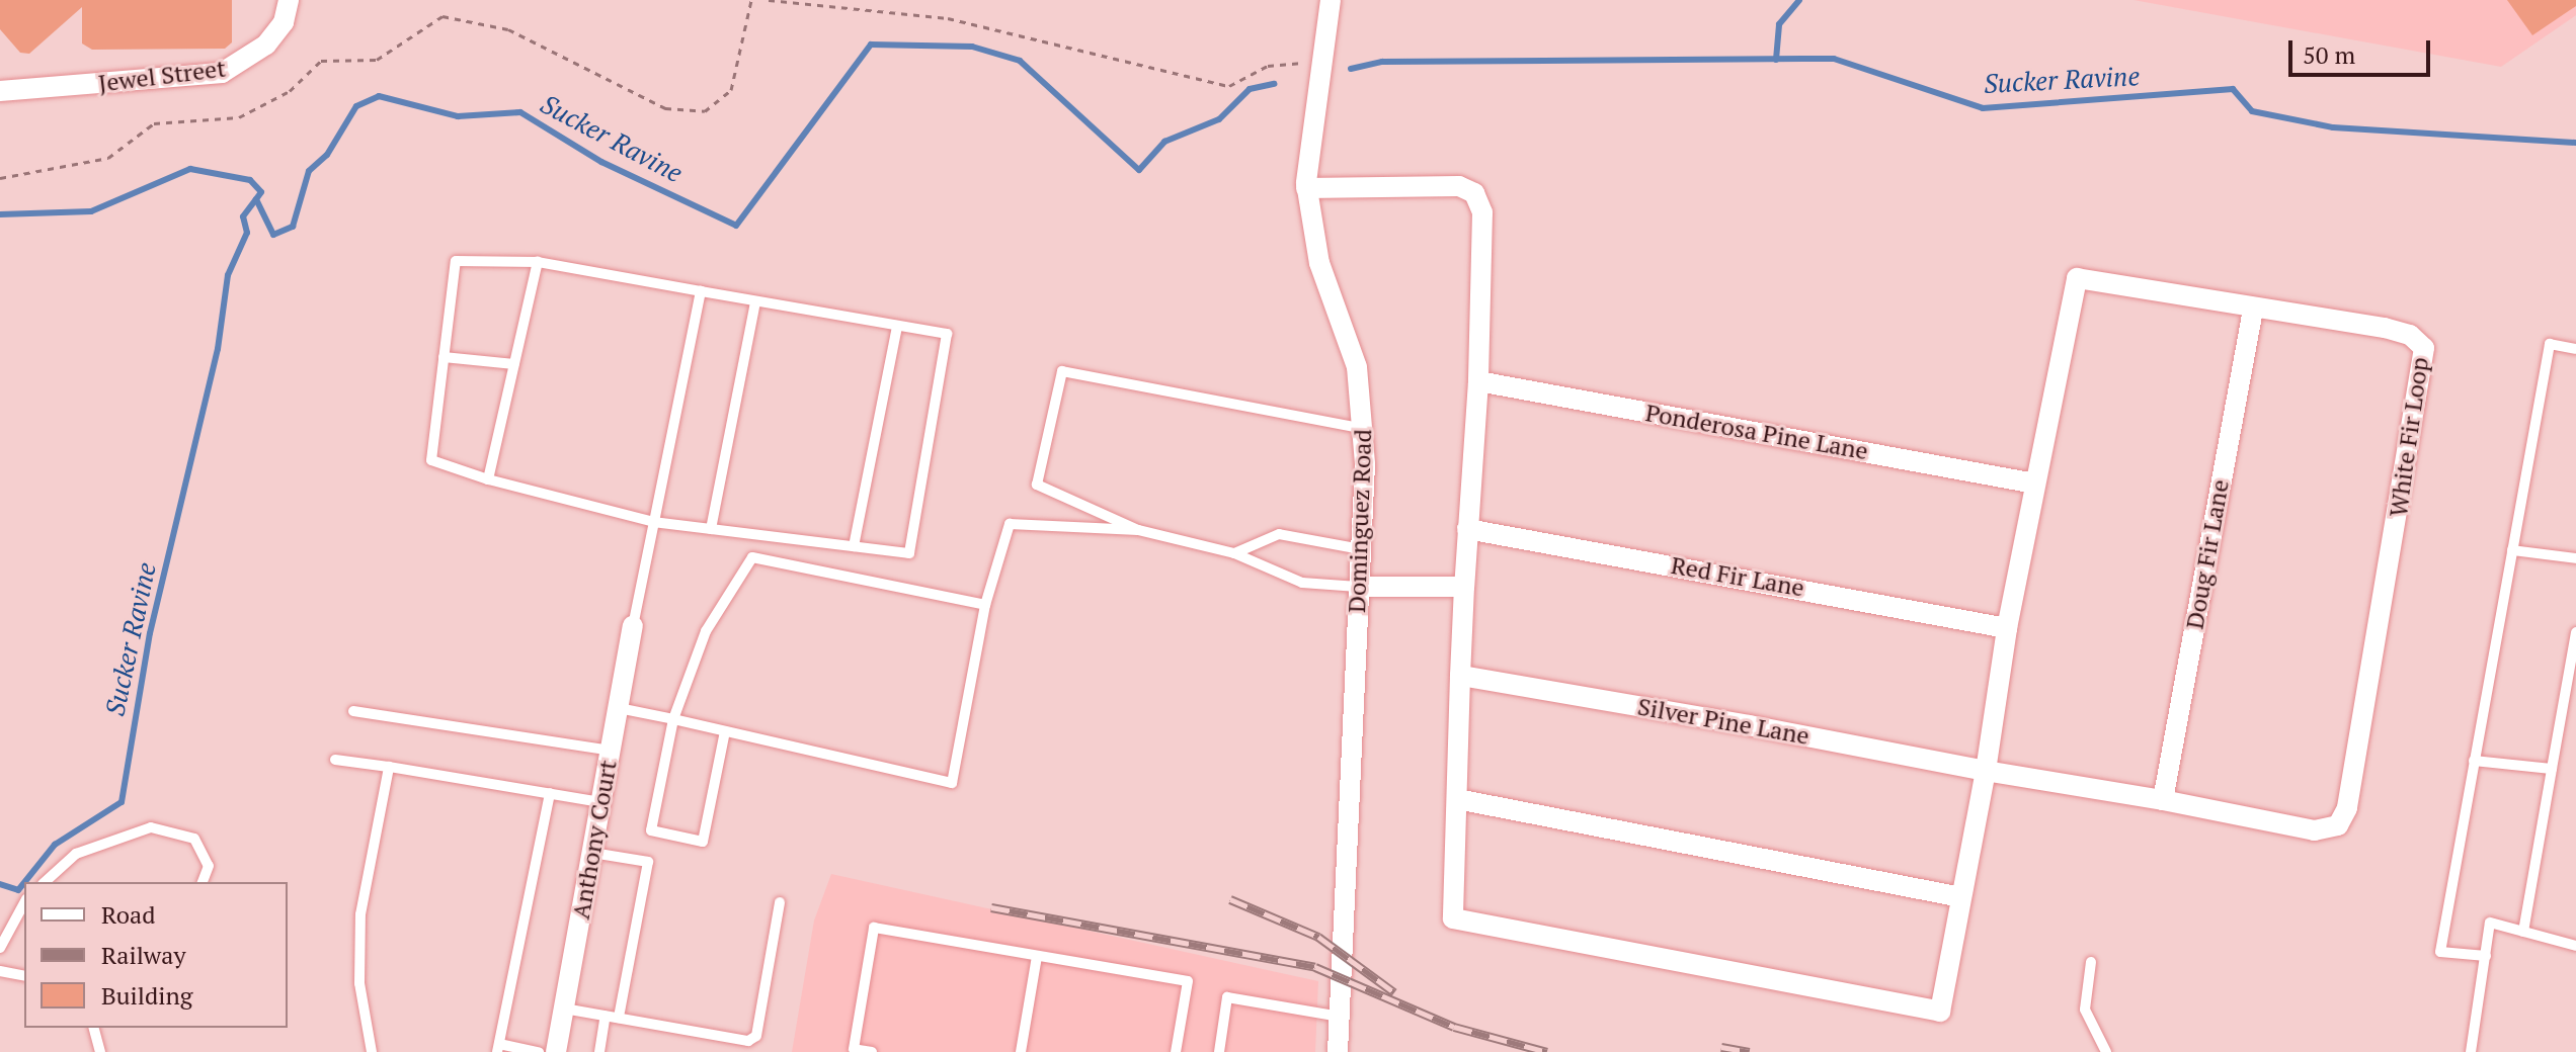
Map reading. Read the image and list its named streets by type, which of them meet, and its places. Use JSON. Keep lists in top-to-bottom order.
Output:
{
  "streets": {
    "street": [
      "Jewel Street",
      "Ponderosa Pine Lane",
      "White Fir Loop",
      "Dominguez Road",
      "Doug Fir Lane",
      "Red Fir Lane",
      "Silver Pine Lane",
      "Anthony Court"
    ]
  },
  "crossings": [
    ["Ponderosa Pine Lane", "White Fir Loop"],
    ["White Fir Loop", "Doug Fir Lane"],
    ["White Fir Loop", "Red Fir Lane"],
    ["White Fir Loop", "Silver Pine Lane"]
  ],
  "water": ["Sucker Ravine"],
  "legend": ["Road", "Railway", "Building"],
  "scale_bar": "50 m"
}
